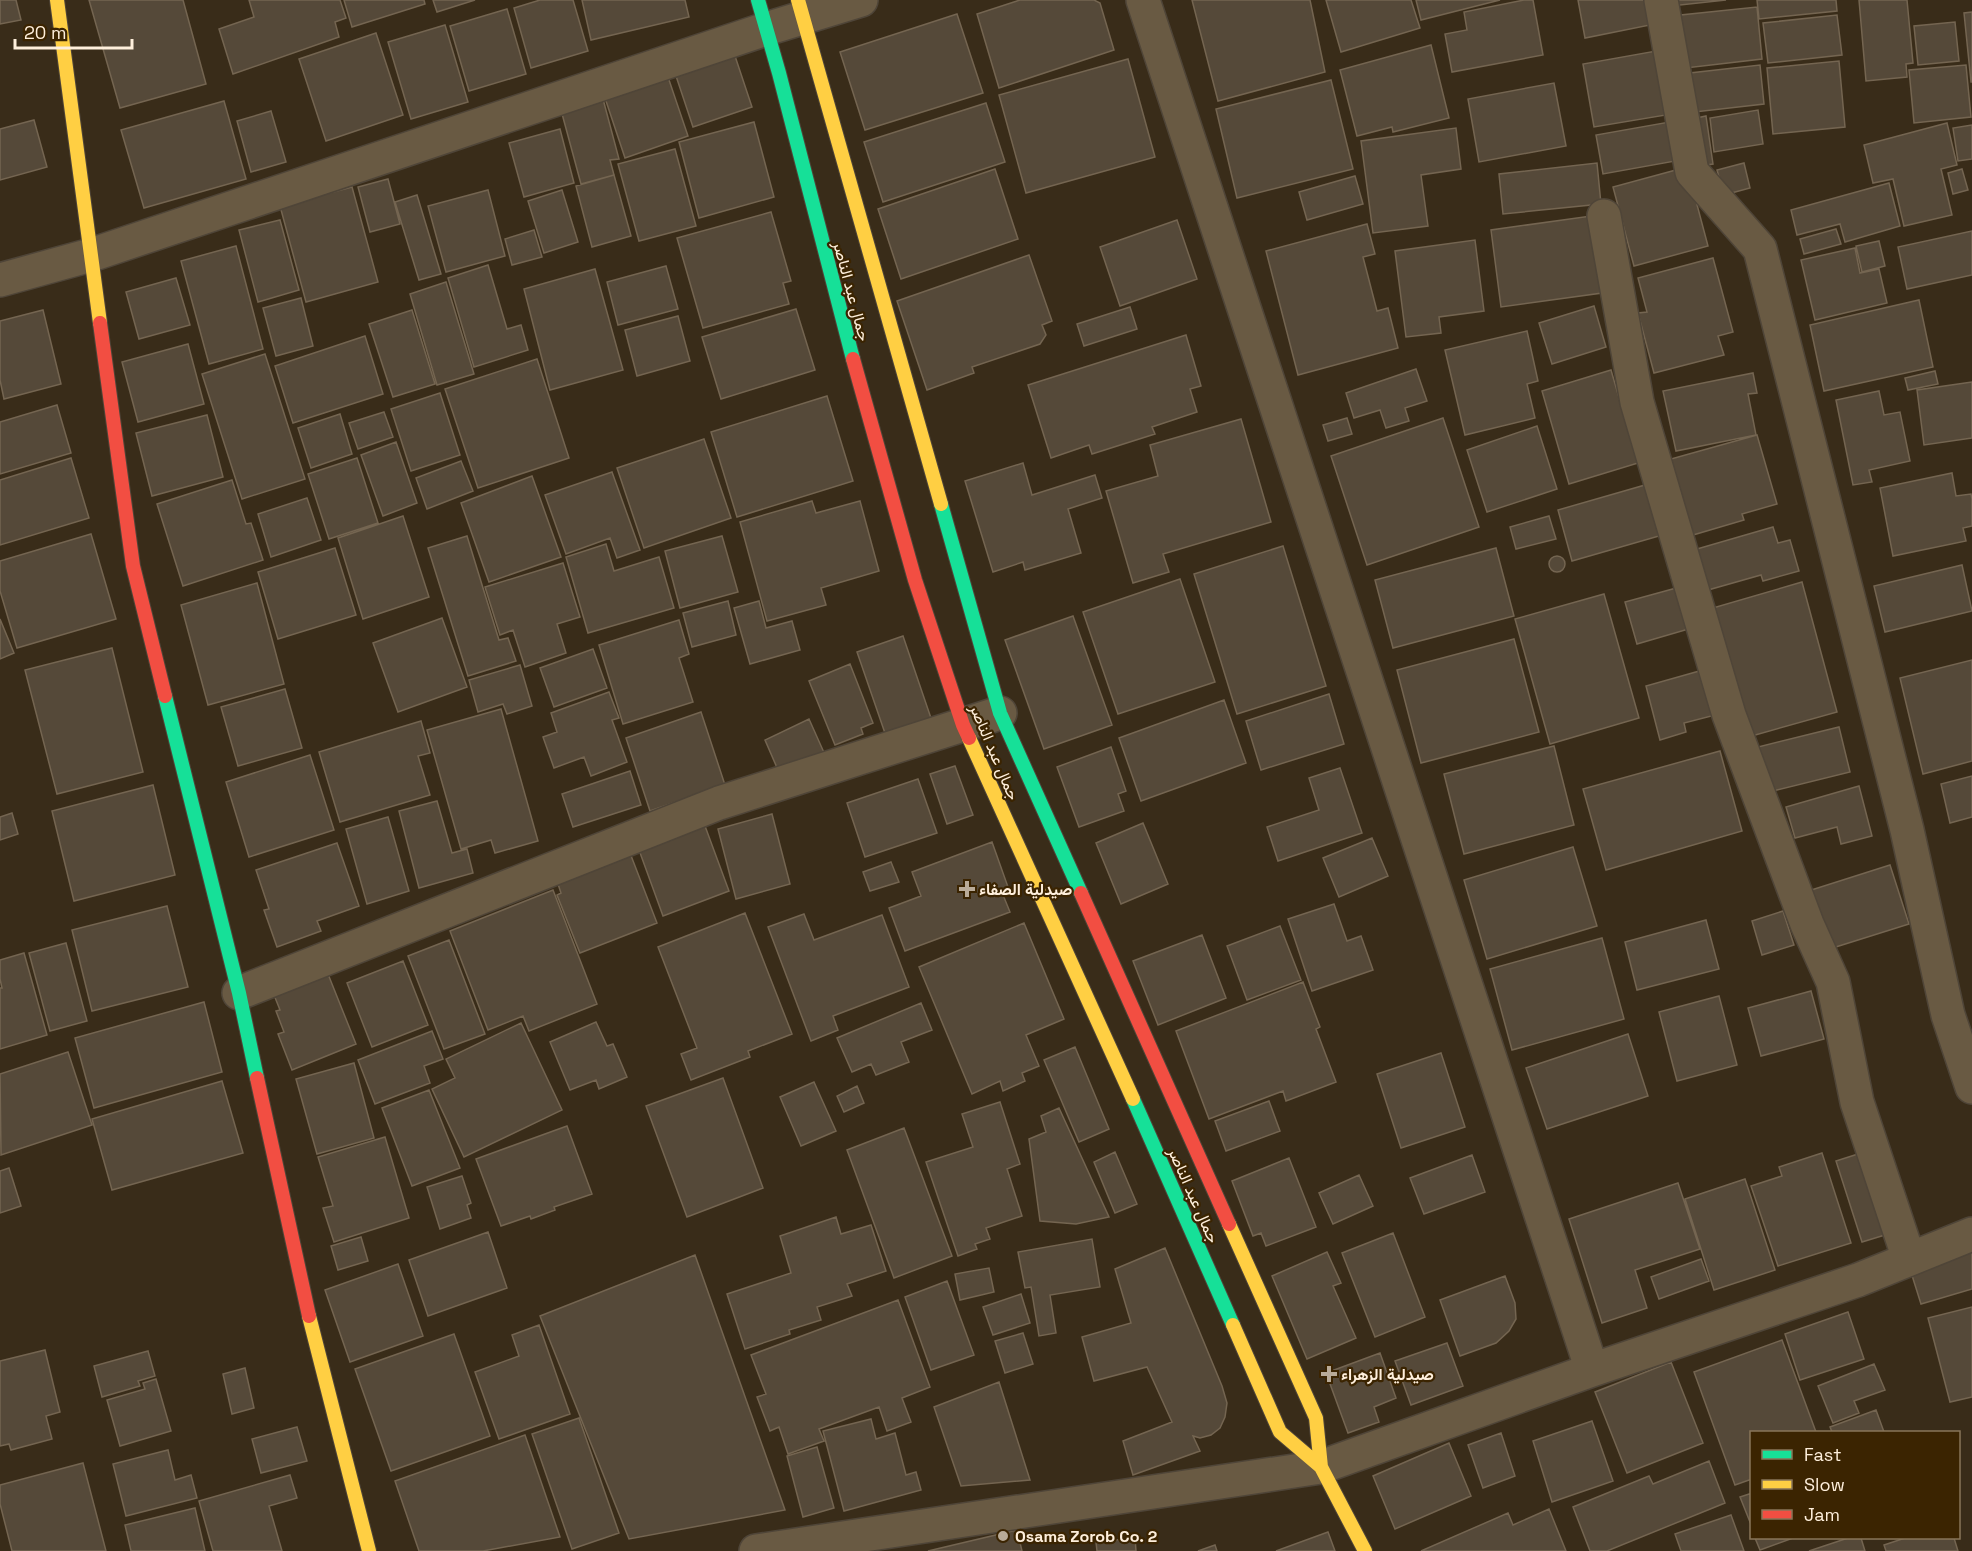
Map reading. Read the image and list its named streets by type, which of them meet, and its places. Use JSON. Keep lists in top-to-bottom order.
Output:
{
  "streets": {
    "street": ["جمال عبد الناصر"]
  },
  "places": {
    "health": ["صيدلية الصفاء", "صيدلية الزهراء"],
    "other": ["Osama Zorob Co. 2"]
  },
  "legend": ["Fast", "Slow", "Jam"],
  "scale_bar": "20 m"
}
